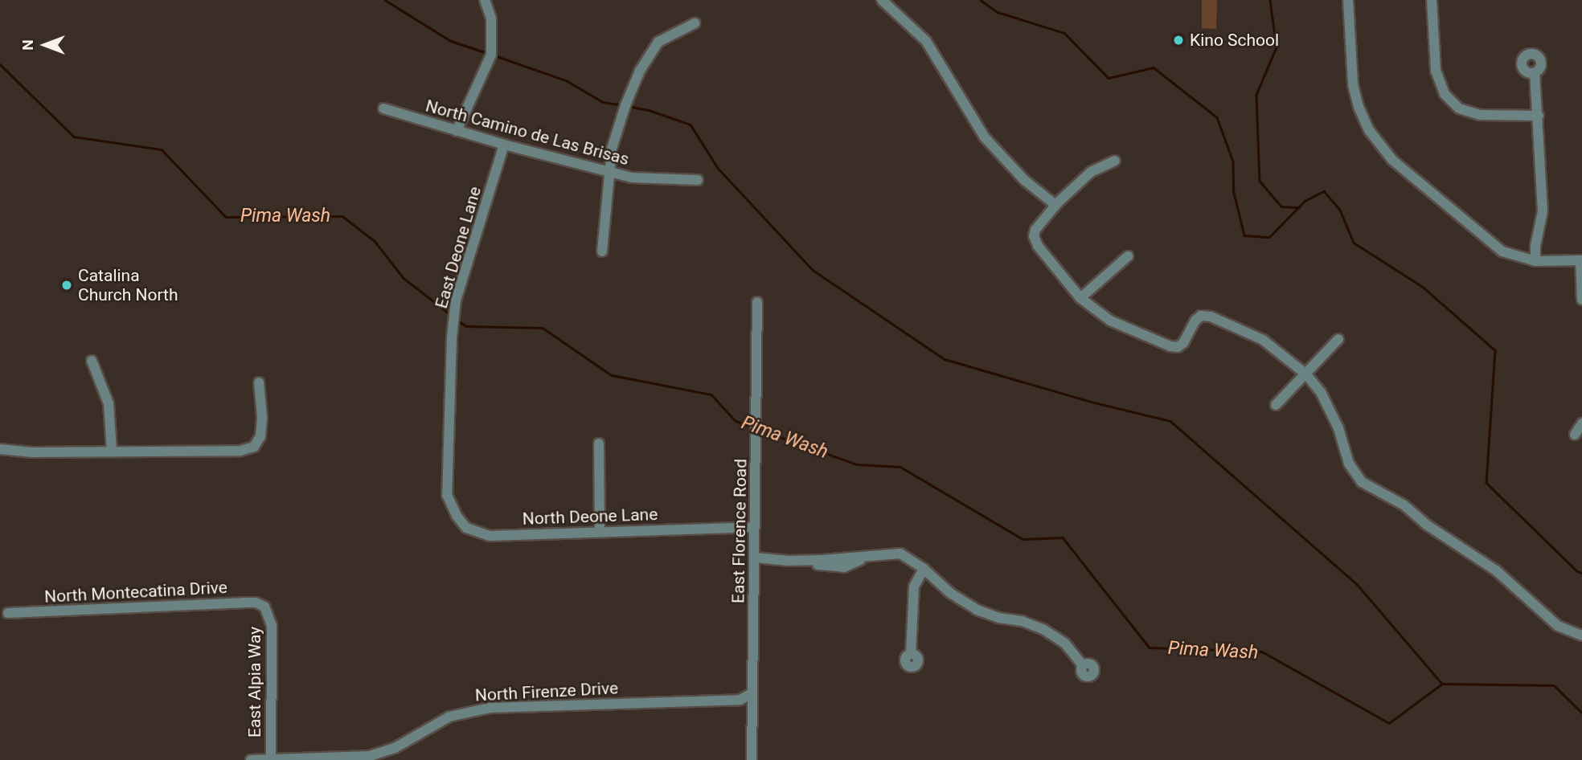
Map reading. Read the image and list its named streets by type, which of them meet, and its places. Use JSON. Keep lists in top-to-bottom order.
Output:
{
  "streets": {
    "street": [
      "North Camino de Las Brisas",
      "East Deone Lane",
      "North Deone Lane",
      "East Florence Road",
      "North Montecatina Drive",
      "East Alpia Way",
      "North Firenze Drive"
    ]
  },
  "crossings": [
    ["North Camino de Las Brisas", "East Deone Lane"],
    ["East Deone Lane", "North Deone Lane"],
    ["North Deone Lane", "East Florence Road"],
    ["East Florence Road", "North Firenze Drive"],
    ["North Montecatina Drive", "East Alpia Way"],
    ["East Alpia Way", "North Firenze Drive"]
  ],
  "water": ["Pima Wash"],
  "places": ["Kino School", "Catalina Church North"],
  "north": "left"
}
